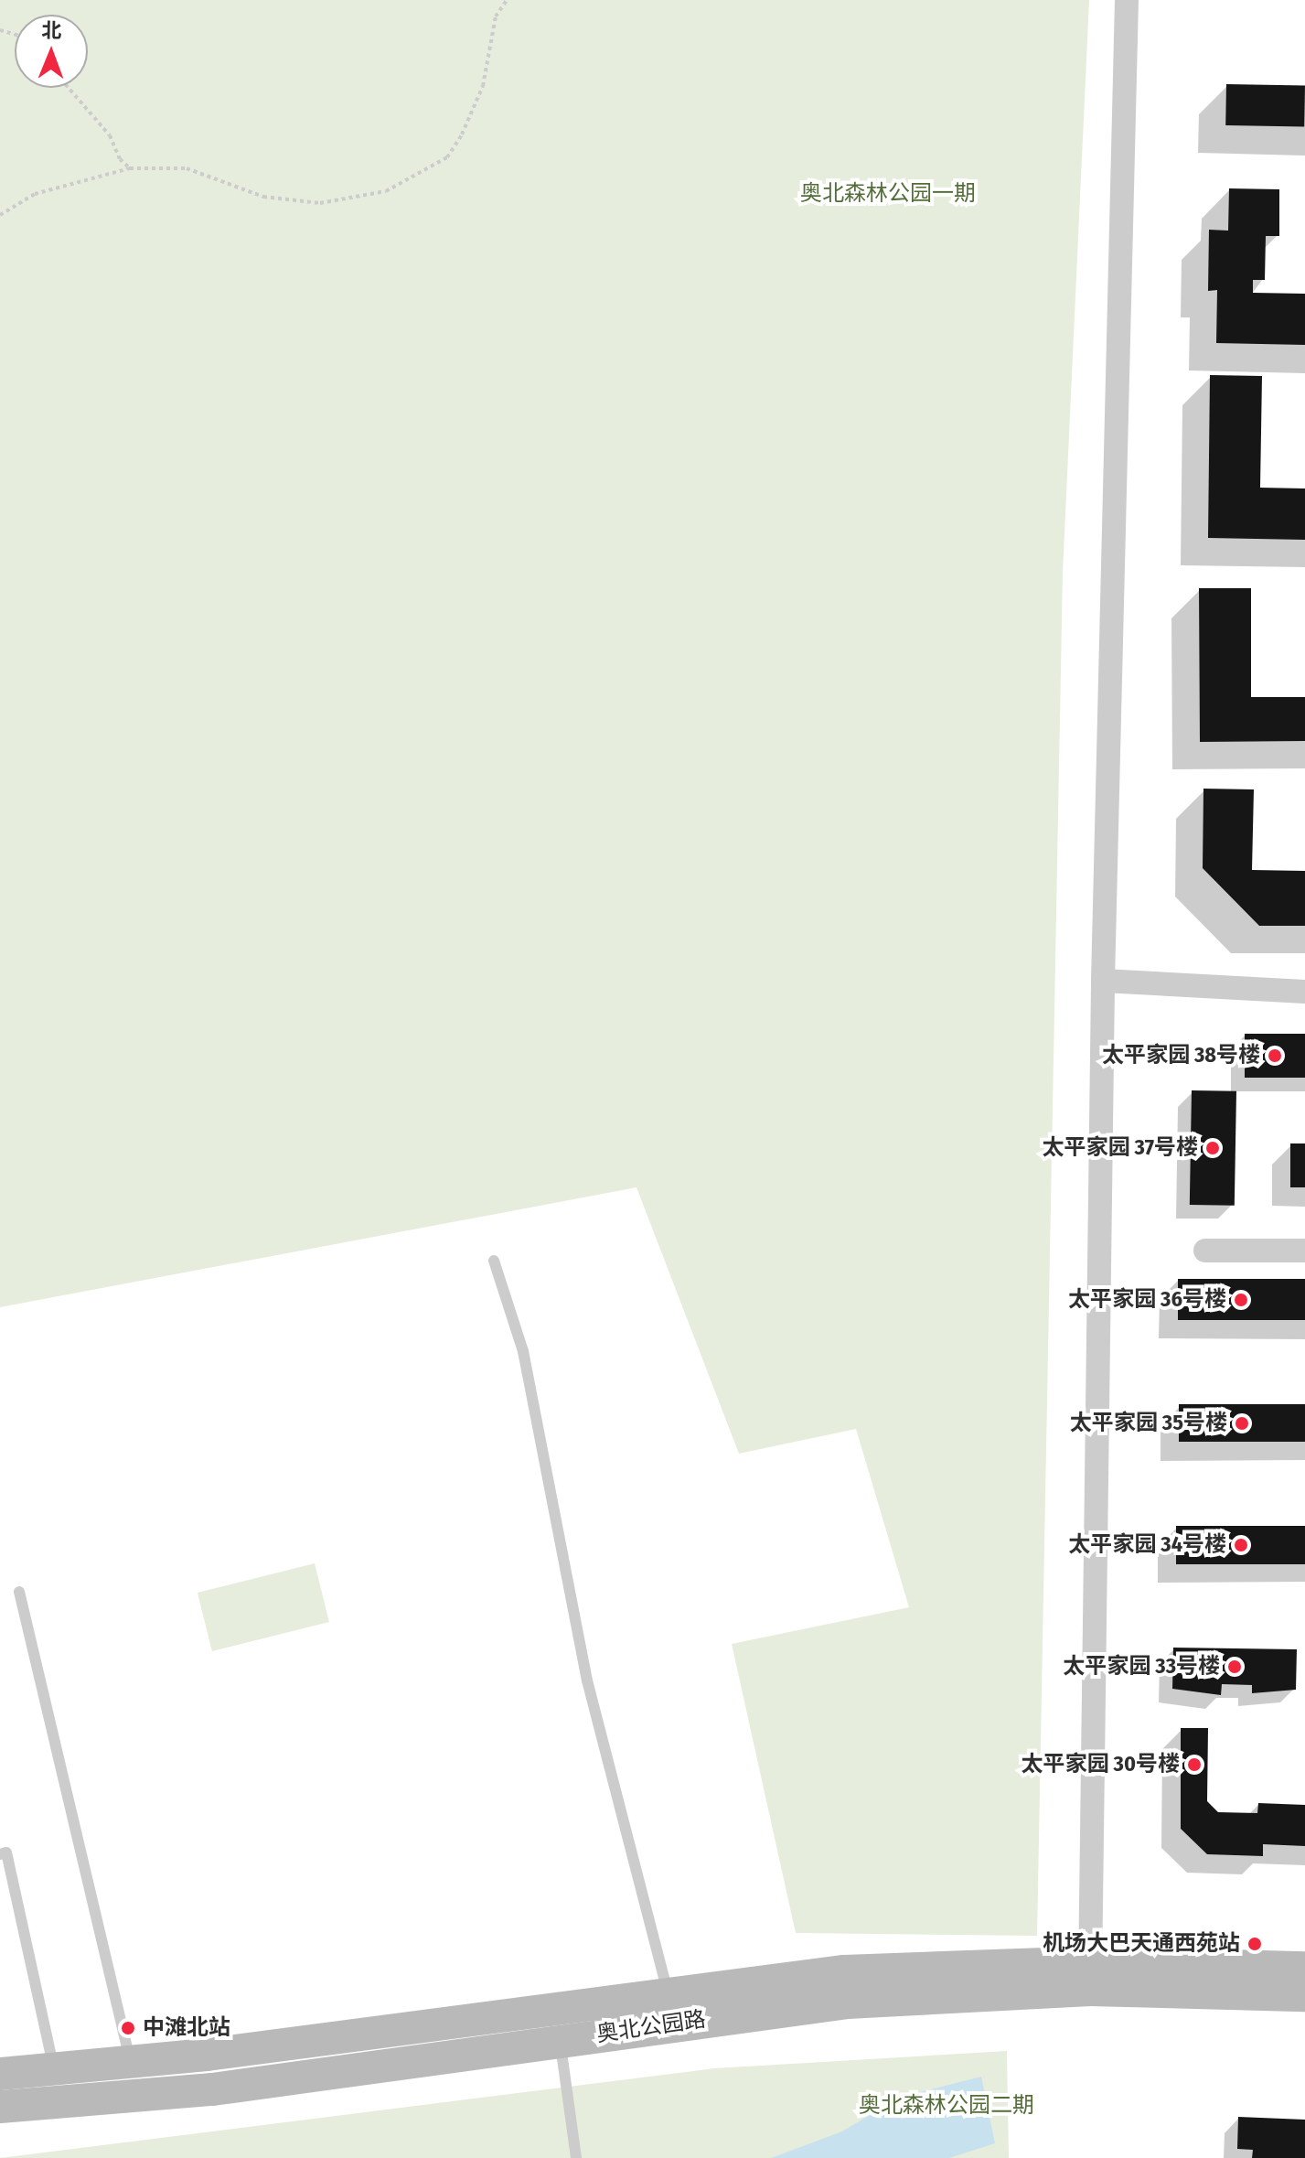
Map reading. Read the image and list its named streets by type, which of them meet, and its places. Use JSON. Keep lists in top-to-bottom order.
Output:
{
  "streets": {
    "main road": ["奥北公园路"]
  },
  "parks": ["奥北森林公园一期", "奥北森林公园二期"],
  "places": [
    "太平家园 38号楼",
    "太平家园 37号楼",
    "太平家园 36号楼",
    "太平家园 35号楼",
    "太平家园 34号楼",
    "太平家园 33号楼",
    "太平家园 30号楼",
    "机场大巴天通西苑站",
    "中滩北站"
  ],
  "north": "top"
}
